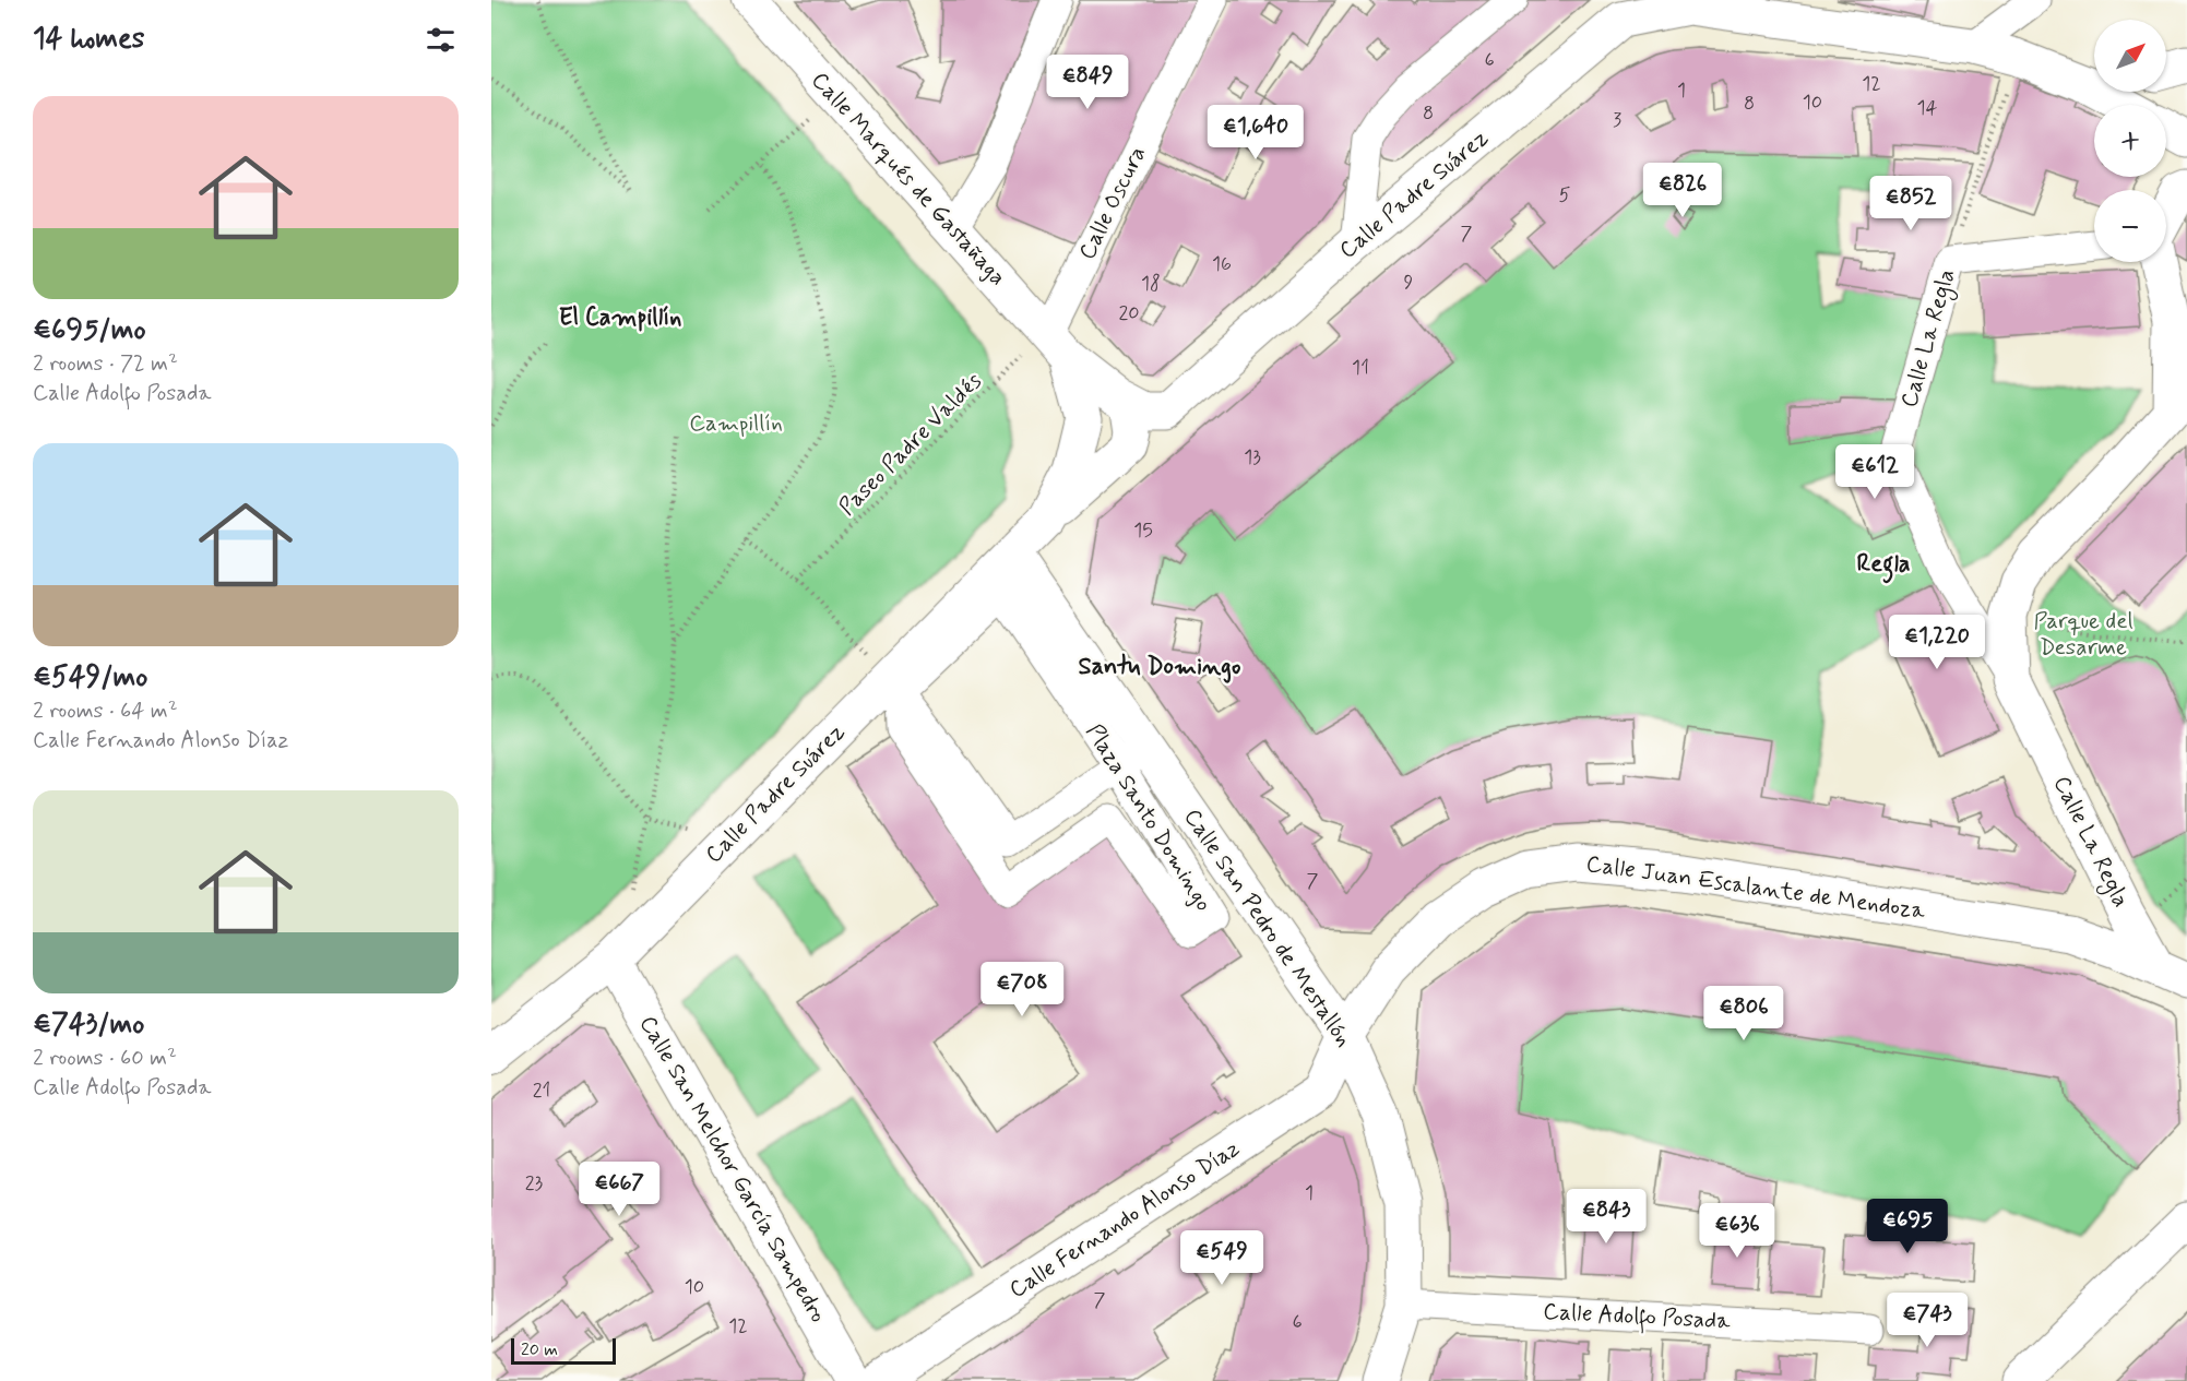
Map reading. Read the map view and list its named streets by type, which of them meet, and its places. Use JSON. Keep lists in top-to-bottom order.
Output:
{
  "streets": {
    "street": [
      "Calle Marqués de Gastañaga",
      "Calle Padre Suárez",
      "Calle Oscura",
      "Calle La Regla",
      "Plaza Santo Domingo",
      "Calle Juan Escalante de Mendoza",
      "Calle San Pedro de Mestallón",
      "Calle San Melchor García Sampedro",
      "Calle Fernando Alonso Díaz",
      "Calle Adolfo Posada"
    ],
    "path": ["Paseo Padre Valdés"]
  },
  "crossings": [
    ["Calle Marqués de Gastañaga", "Calle Padre Suárez"],
    ["Calle Marqués de Gastañaga", "Calle Oscura"],
    ["Calle Marqués de Gastañaga", "Paseo Padre Valdés"],
    ["Calle Padre Suárez", "Calle Oscura"],
    ["Calle Padre Suárez", "Calle La Regla"],
    ["Calle Padre Suárez", "Paseo Padre Valdés"],
    ["Calle Padre Suárez", "Plaza Santo Domingo"],
    ["Calle Padre Suárez", "Calle San Pedro de Mestallón"],
    ["Calle Padre Suárez", "Calle San Melchor García Sampedro"],
    ["Calle Oscura", "Paseo Padre Valdés"],
    ["Calle La Regla", "Calle Juan Escalante de Mendoza"],
    ["Plaza Santo Domingo", "Calle San Pedro de Mestallón"],
    ["Calle Juan Escalante de Mendoza", "Calle San Pedro de Mestallón"],
    ["Calle Juan Escalante de Mendoza", "Calle Fernando Alonso Díaz"],
    ["Calle San Pedro de Mestallón", "Calle Fernando Alonso Díaz"],
    ["Calle San Pedro de Mestallón", "Calle Adolfo Posada"]
  ],
  "districts": ["El Campillín", "Regla", "Santu Domingo"],
  "parks": ["Campillín", "Parque del Desarme"],
  "house_numbers": [
    "6",
    "12",
    "1",
    "10",
    "8",
    "14",
    "8",
    "3",
    "5",
    "7",
    "16",
    "9",
    "18",
    "20",
    "11",
    "13",
    "15",
    "7",
    "21",
    "23",
    "1",
    "10",
    "7",
    "6",
    "12"
  ],
  "scale_bar": "20 m",
  "north": "top right",
  "page": {
    "heading": "14 homes",
    "map_buttons": ["+", "−"],
    "price": [
      "€849",
      "€1,640",
      "€826",
      "€852",
      "€612",
      "€1,220",
      "€708",
      "€806",
      "€667",
      "€843",
      "€695",
      "€636",
      "€549",
      "€743"
    ],
    "list": [
      {
        "name": "€695/mo",
        "note": "2 rooms · 72 m² · Calle Adolfo Posada"
      },
      {
        "name": "€549/mo",
        "note": "2 rooms · 64 m² · Calle Fernando Alonso Díaz"
      },
      {
        "name": "€743/mo",
        "note": "2 rooms · 60 m² · Calle Adolfo Posada"
      }
    ],
    "scale": "20 m"
  }
}
